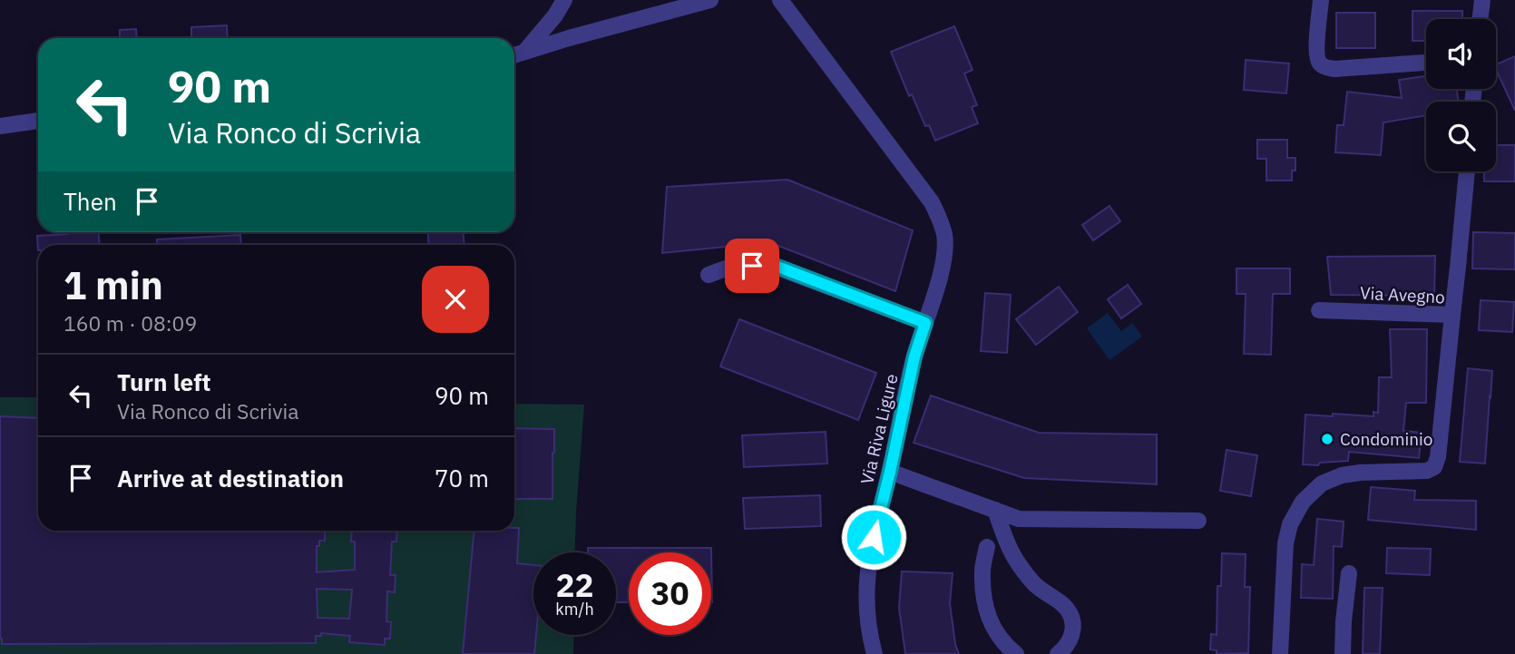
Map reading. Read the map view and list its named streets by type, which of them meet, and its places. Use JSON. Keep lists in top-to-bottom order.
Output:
{
  "streets": {
    "street": ["Via Avegno", "Via Riva Ligure"]
  },
  "places": ["Condominio"],
  "page": {
    "turn": ["90 m", "Via Ronco di Scrivia"],
    "then": "Then",
    "heading": ["1 min", "160 m · 08:09"],
    "list": [
      {
        "name": "Turn left",
        "note": "Via Ronco di Scrivia",
        "value": "90 m"
      },
      {
        "name": "Arrive at destination",
        "value": "70 m"
      }
    ],
    "speed": "22 km/h",
    "limit": "30"
  }
}
